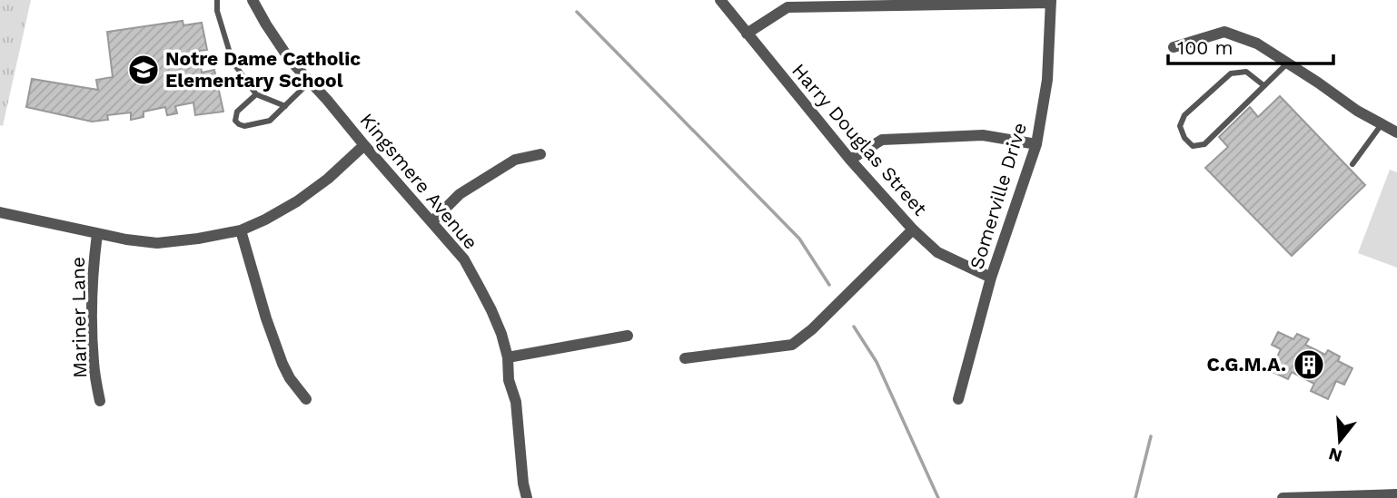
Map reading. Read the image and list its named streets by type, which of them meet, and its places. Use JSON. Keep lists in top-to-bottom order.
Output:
{
  "streets": {
    "street": [
      "Harry Douglas Street",
      "Kingsmere Avenue",
      "Somerville Drive",
      "Mariner Lane"
    ]
  },
  "crossings": [
    ["Harry Douglas Street", "Somerville Drive"]
  ],
  "places": {
    "school or university": ["Notre Dame Catholic Elementary School"],
    "building": ["C.G.M.A."]
  },
  "scale_bar": "100 m",
  "north": "bottom"
}
